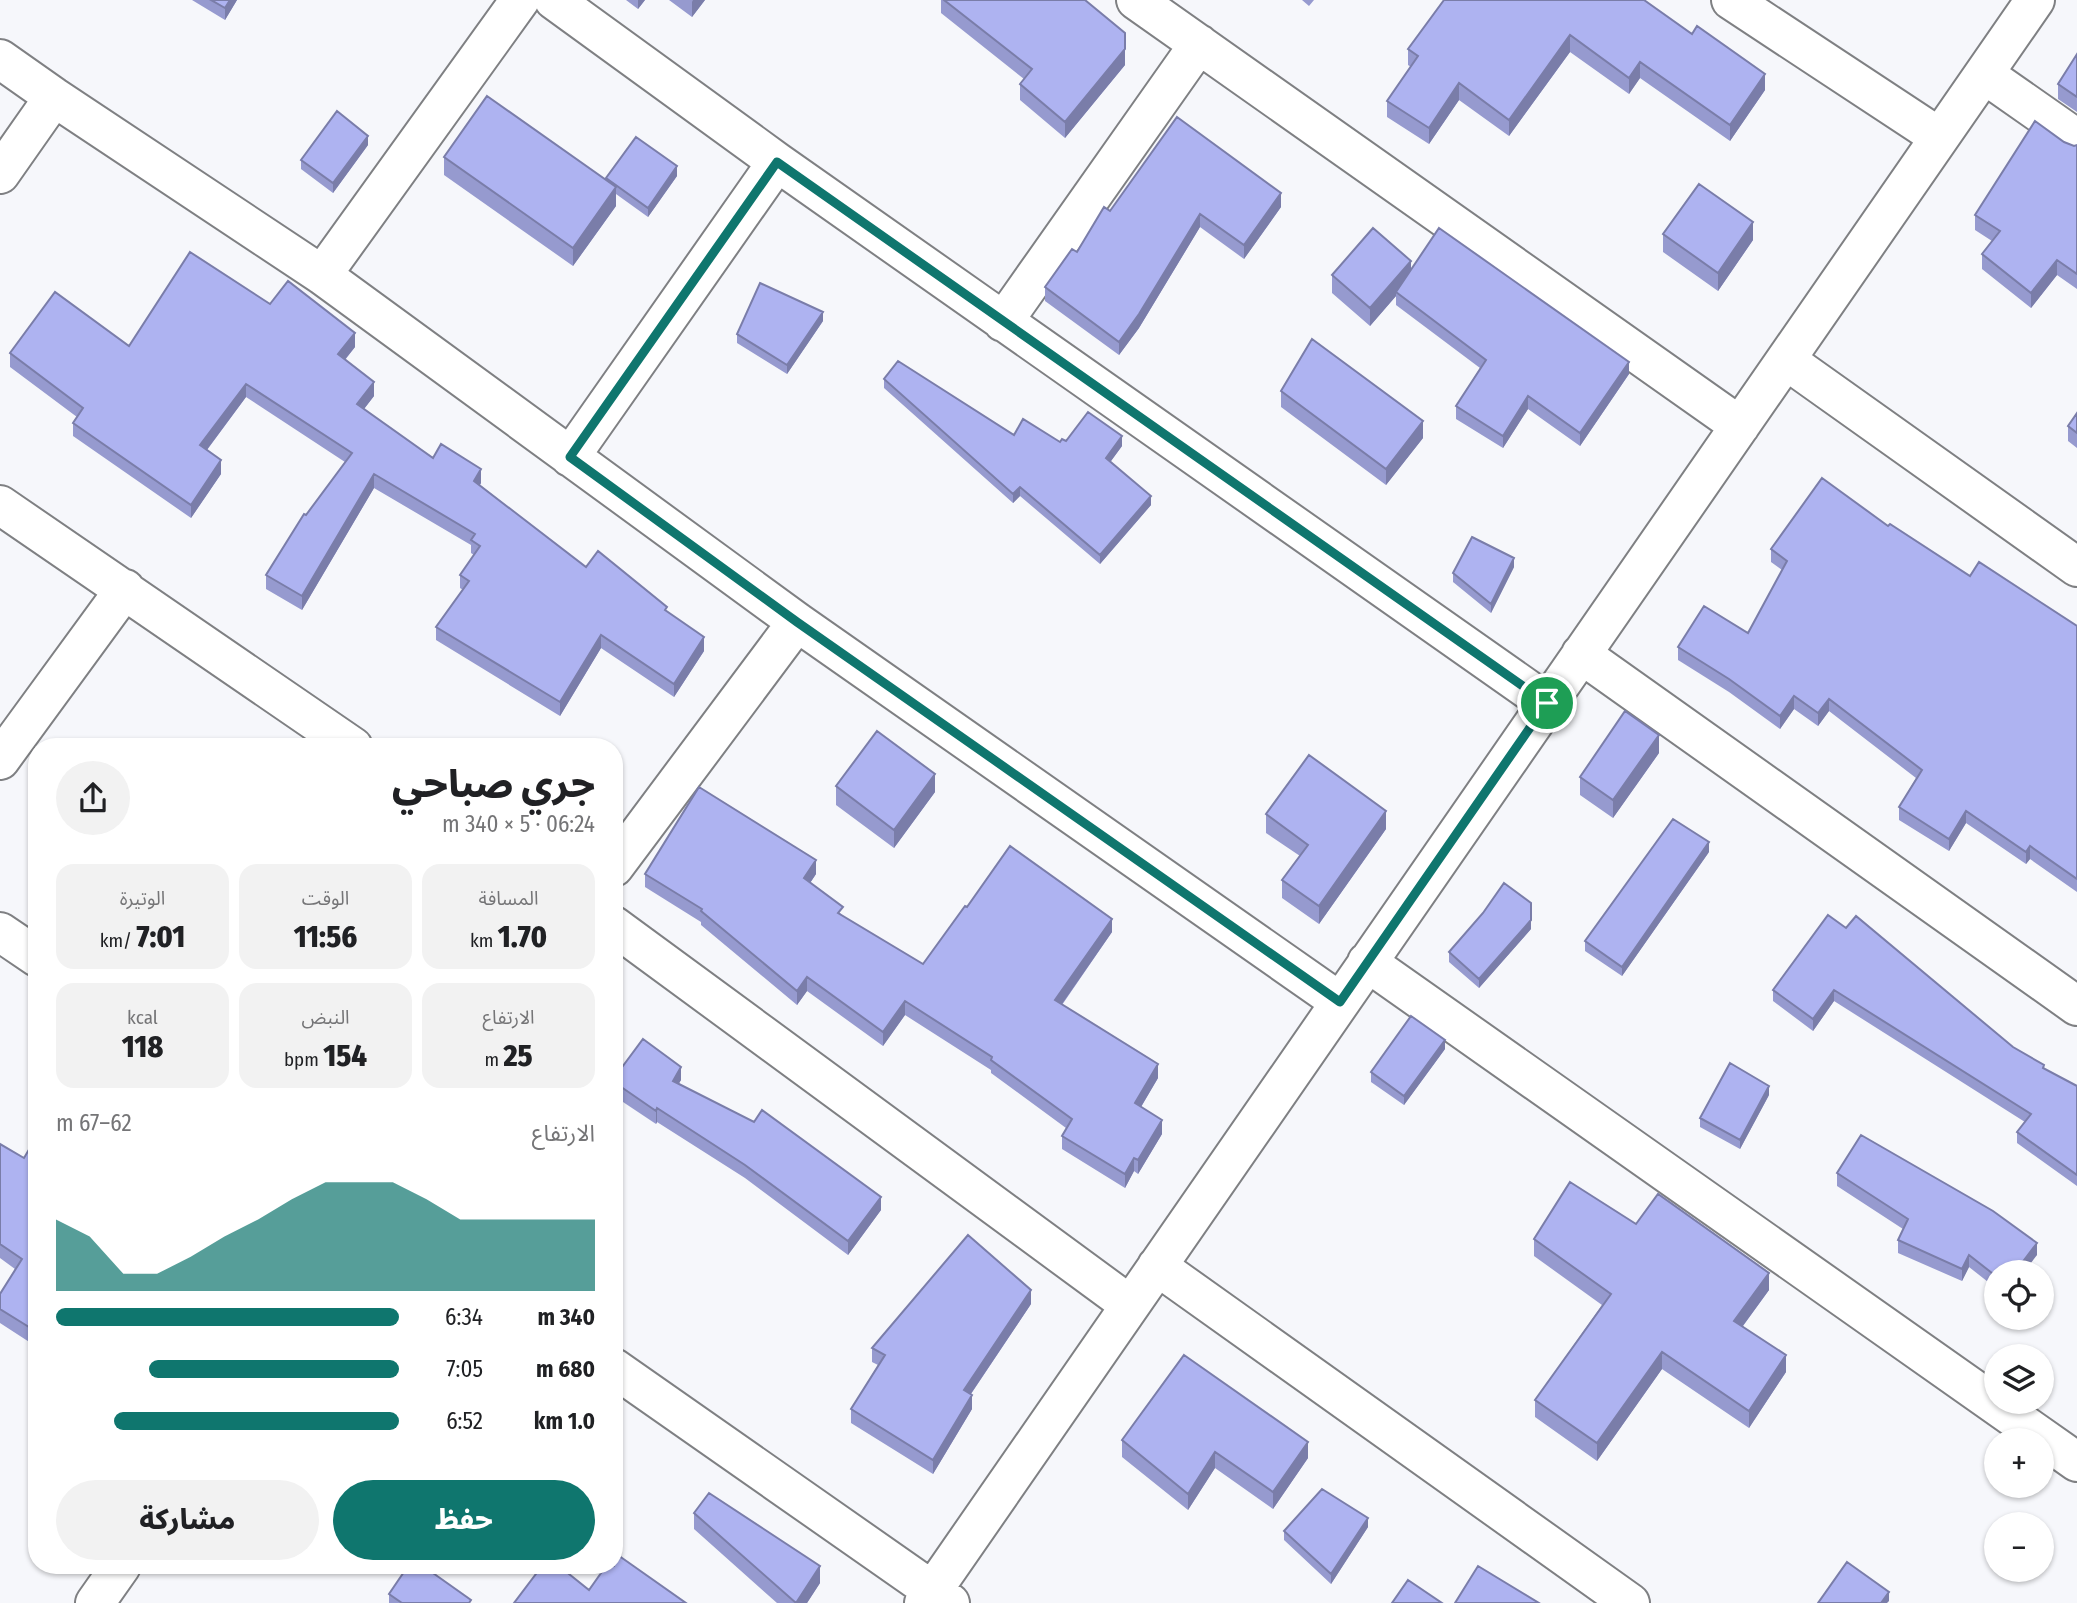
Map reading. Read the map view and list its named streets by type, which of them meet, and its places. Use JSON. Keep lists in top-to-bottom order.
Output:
{
  "page": {
    "heading": ["جري صباحي", "06:24 · 5 × 340 m"],
    "stats": [
      ["المسافة", "1.70 km"],
      ["الوقت", "11:56"],
      ["الوتيرة", "7:01 /km"],
      ["الارتفاع", "25 m"],
      ["النبض", "154 bpm"],
      ["kcal", "118"]
    ],
    "chart": ["الارتفاع", "62–67 m"],
    "map_buttons": ["+", "−"],
    "list": [
      {
        "name": "340 m",
        "note": "6:34"
      },
      {
        "name": "680 m",
        "note": "7:05"
      },
      {
        "name": "1.0 km",
        "note": "6:52"
      }
    ],
    "buttons": ["حفظ", "مشاركة"]
  }
}
